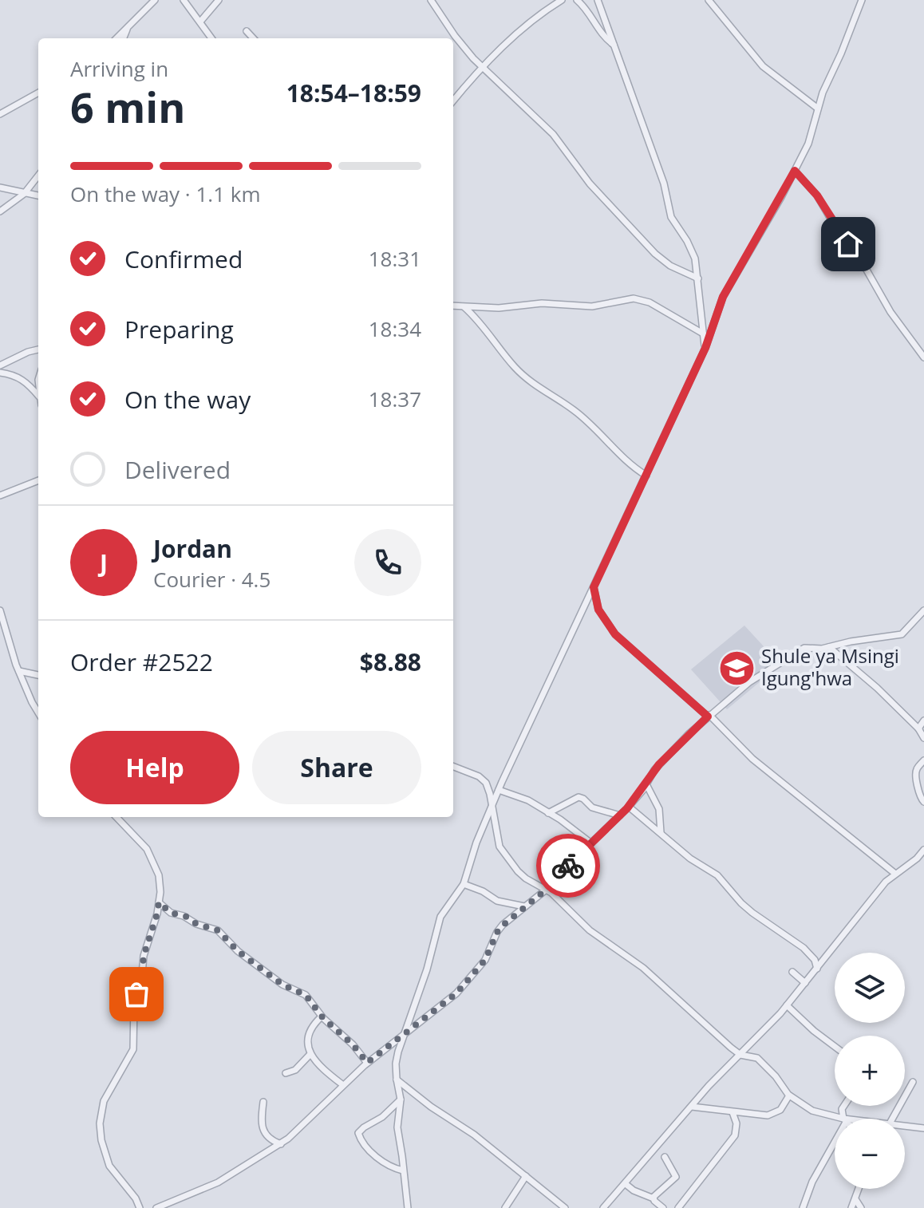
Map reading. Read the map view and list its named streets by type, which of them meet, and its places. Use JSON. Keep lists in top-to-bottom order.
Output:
{
  "places": {
    "school or university": ["Shule ya Msingi Igung'hwa"]
  },
  "page": {
    "heading": ["6 min", "Arriving in", "18:54–18:59"],
    "panel": [
      "Jordan",
      "Courier · 4.5",
      "Order #2522",
      "$8.88"
    ],
    "bar": "On the way · 1.1 km",
    "list": [
      ["Confirmed", "18:31"],
      ["Preparing", "18:34"],
      ["On the way", "18:37"],
      "Delivered"
    ],
    "round": "J",
    "buttons": ["Help", "Share"],
    "map_buttons": ["+", "−"]
  }
}
